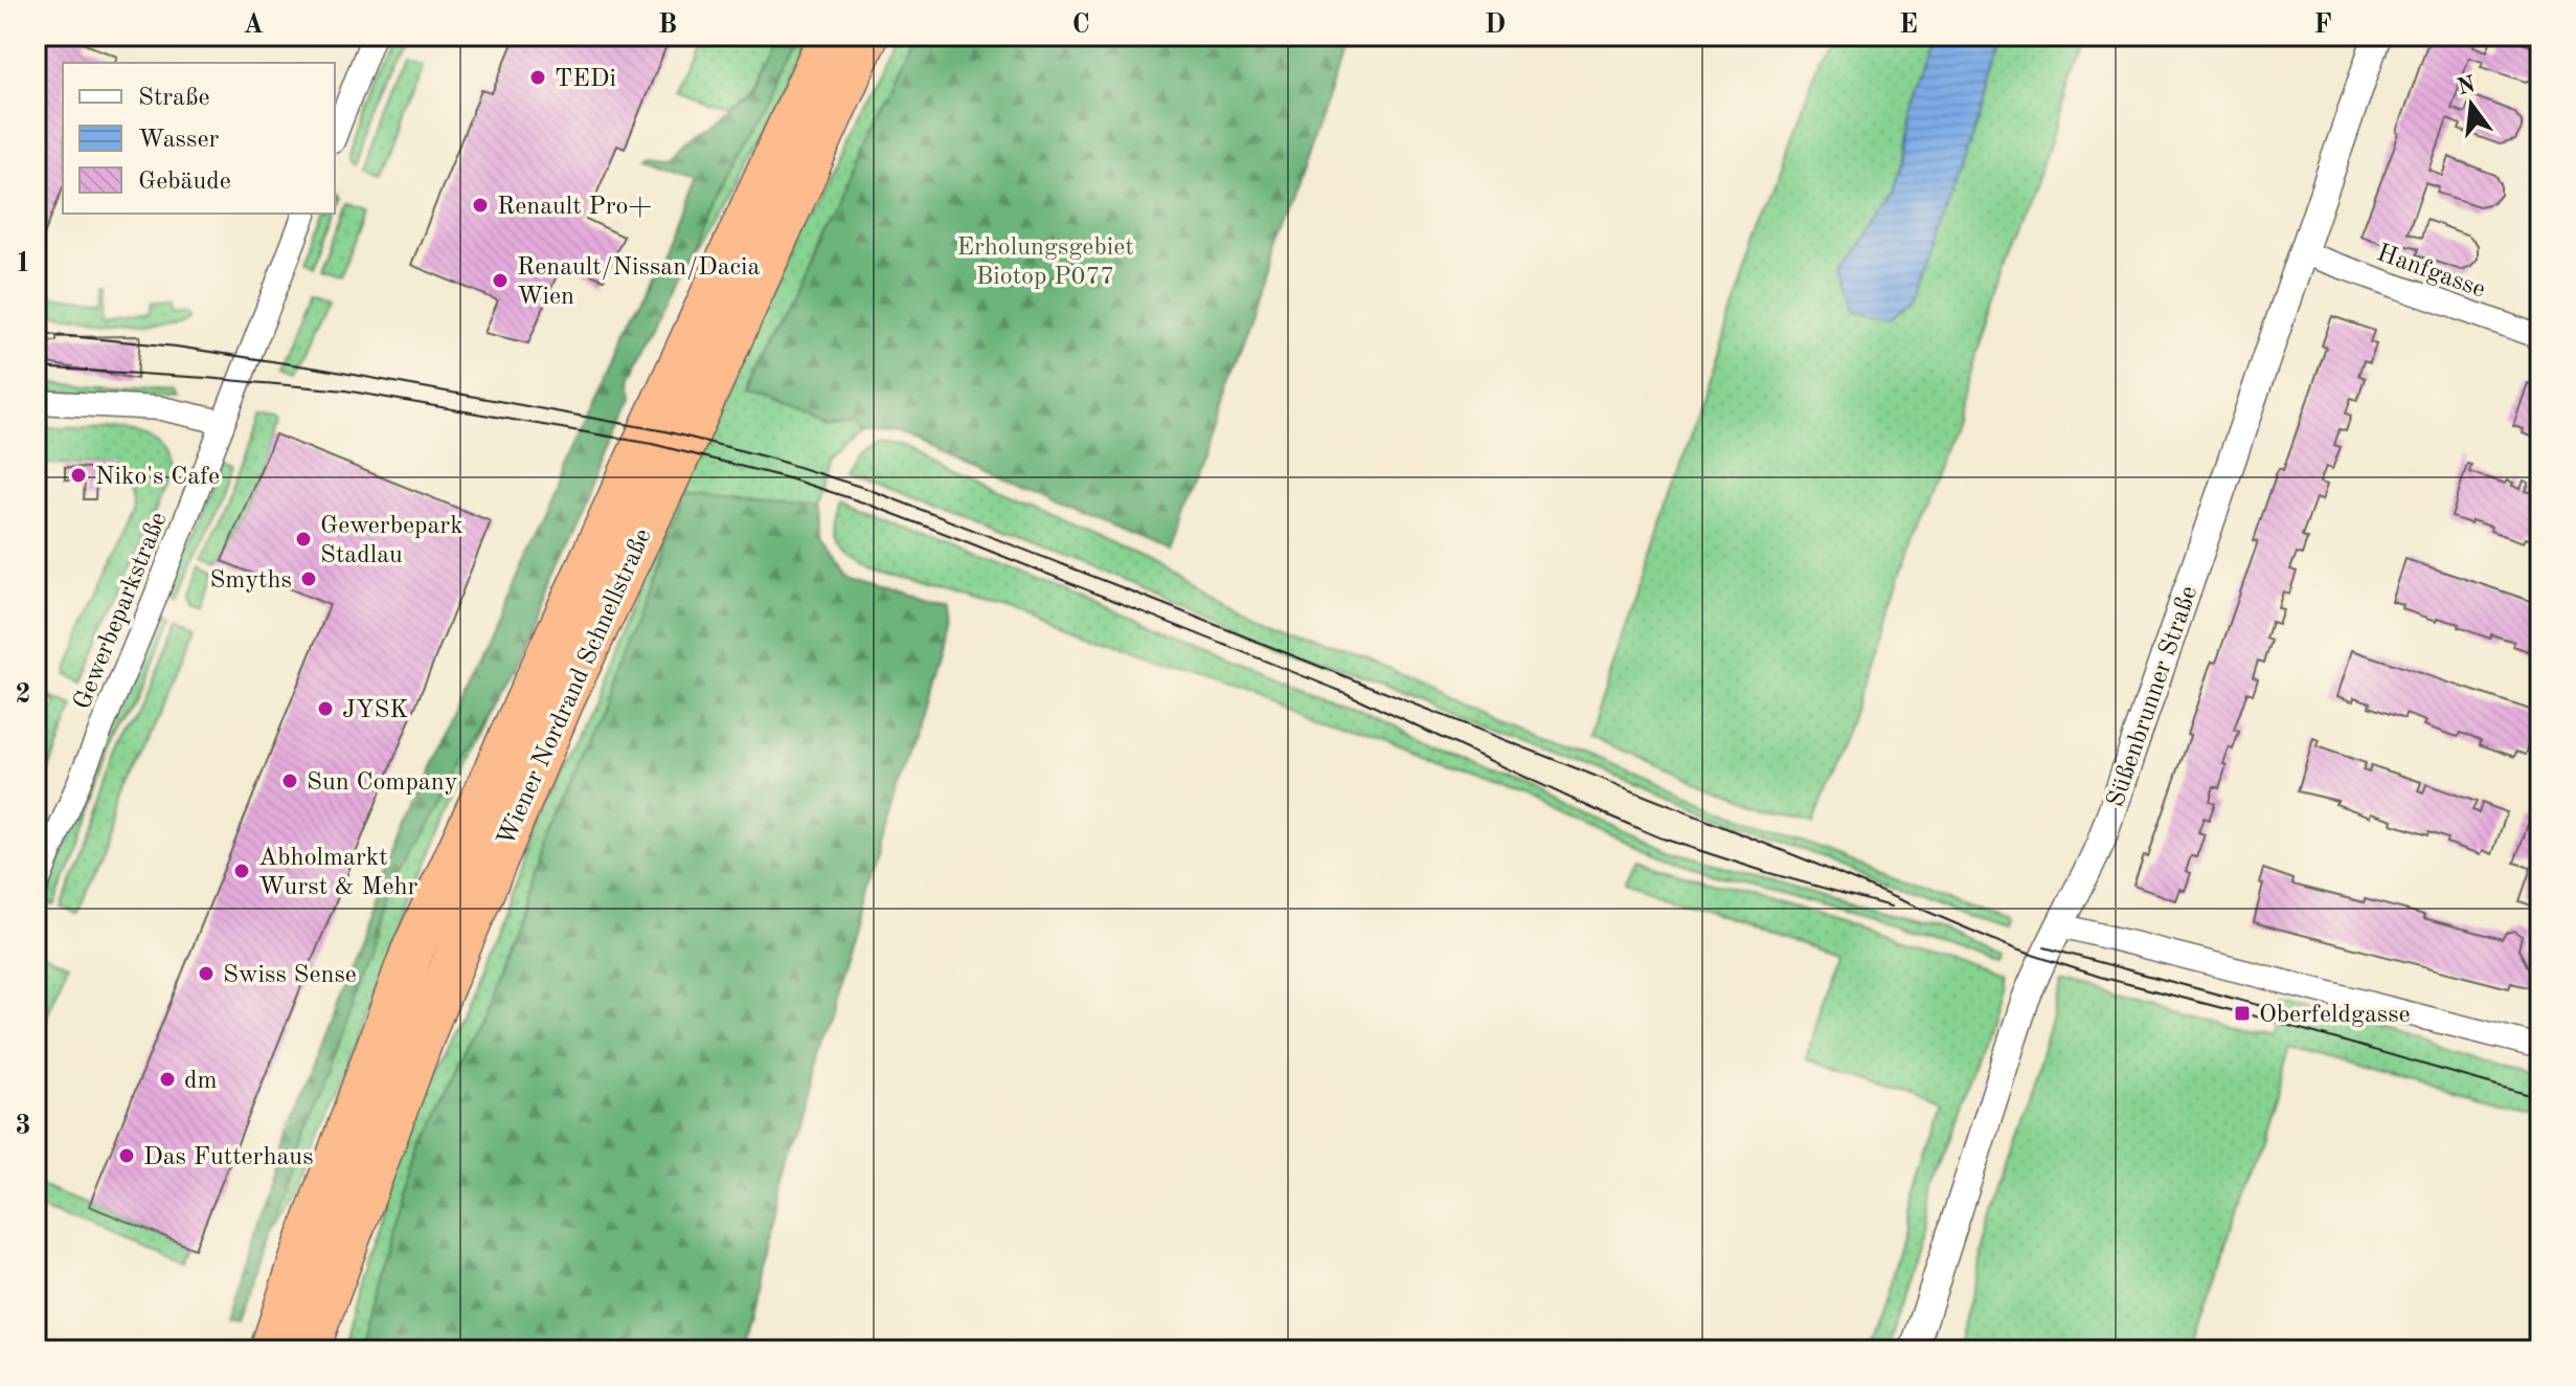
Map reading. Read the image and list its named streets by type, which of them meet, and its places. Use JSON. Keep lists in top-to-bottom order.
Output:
{
  "streets": {
    "highway": ["Wiener Nordrand Schnellstraße"],
    "street": ["Hanfgasse", "Gewerbeparkstraße", "Süßenbrunner Straße"]
  },
  "crossings": [
    ["Hanfgasse", "Süßenbrunner Straße"]
  ],
  "parks": ["Erholungsgebiet Biotop P077"],
  "places": {
    "other": [
      "TEDi",
      "Renault Pro+",
      "Renault/Nissan/Dacia Wien",
      "Niko's Cafe",
      "Gewerbepark Stadlau",
      "Smyths",
      "JYSK",
      "Sun Company",
      "Abholmarkt Wurst & Mehr",
      "Swiss Sense",
      "dm",
      "Das Futterhaus"
    ],
    "transit": ["Oberfeldgasse"]
  },
  "legend": ["Straße", "Wasser", "Gebäude"],
  "north": "top",
  "grid": {
    "columns": [
      "A",
      "B",
      "C",
      "D",
      "E",
      "F"
    ],
    "rows": ["1", "2", "3"]
  }
}
